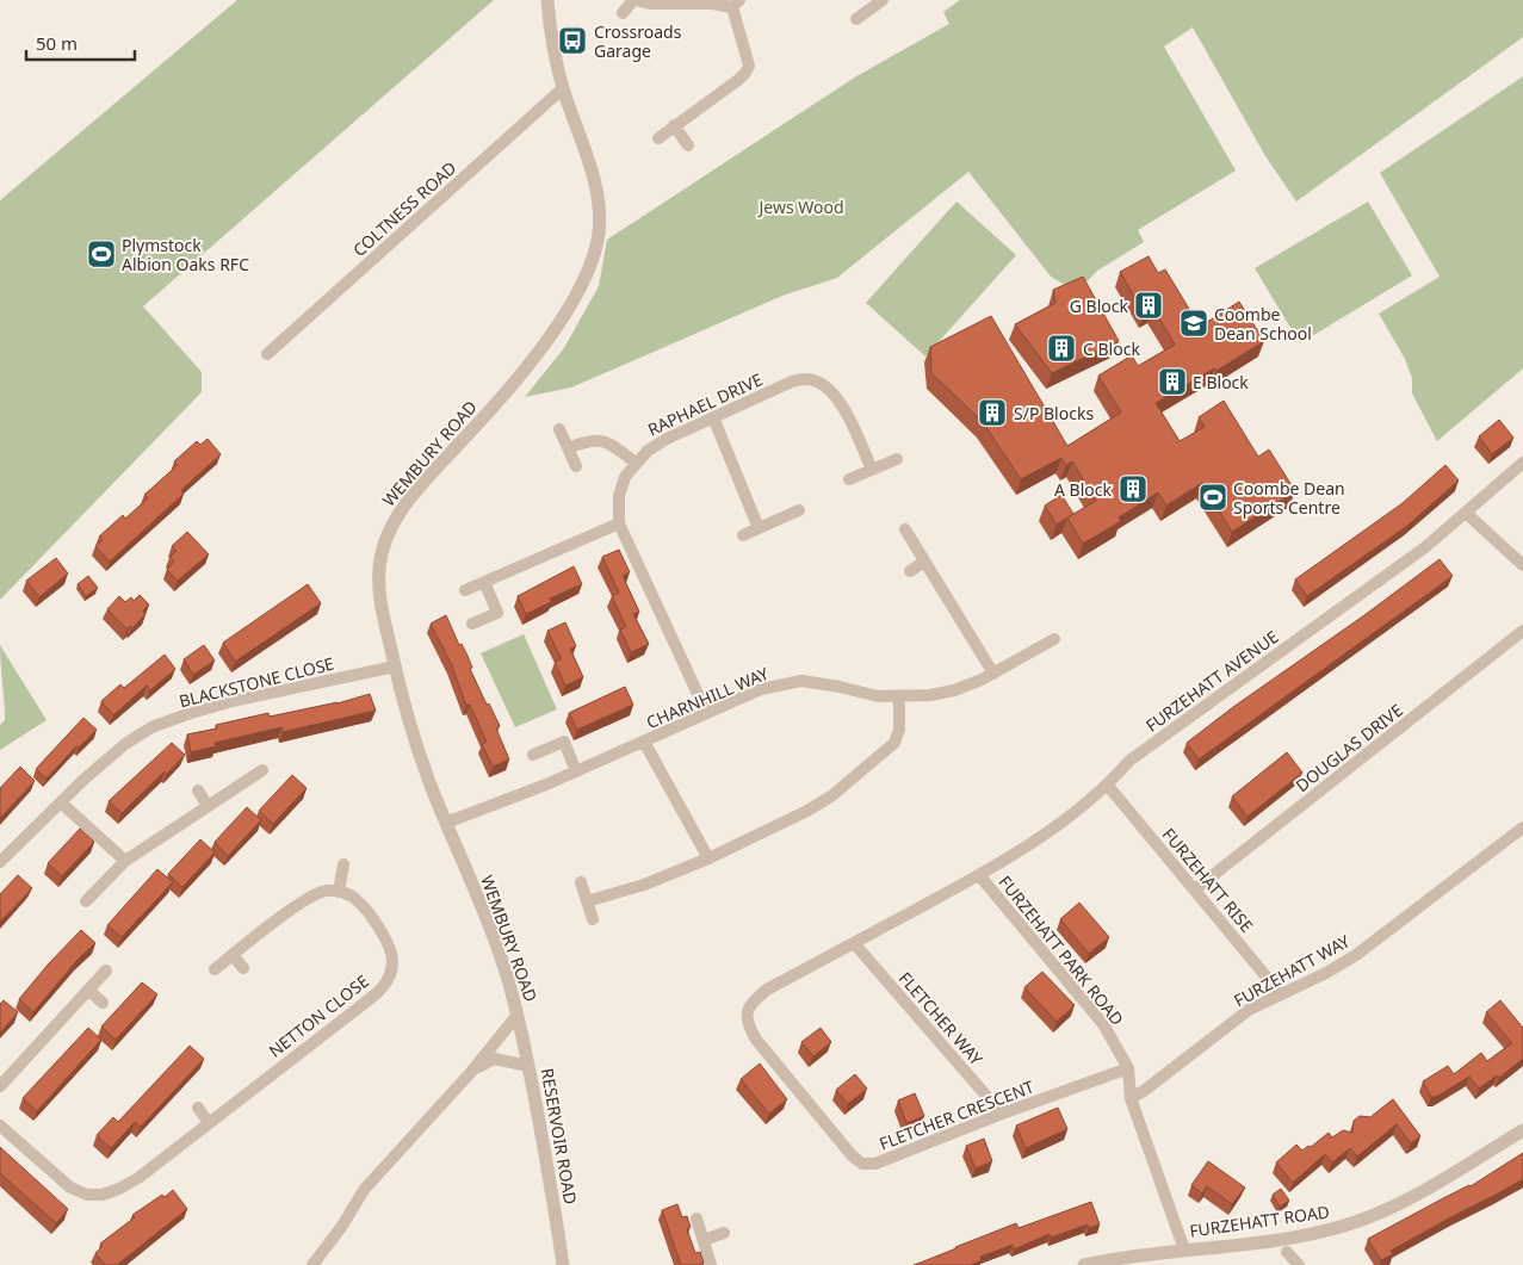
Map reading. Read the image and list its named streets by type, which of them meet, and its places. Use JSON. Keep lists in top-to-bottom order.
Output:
{
  "streets": {
    "street": [
      "COLTNESS ROAD",
      "RAPHAEL DRIVE",
      "WEMBURY ROAD",
      "FURZEHATT AVENUE",
      "BLACKSTONE CLOSE",
      "CHARNHILL WAY",
      "DOUGLAS DRIVE",
      "FURZEHATT RISE",
      "FURZEHATT PARK ROAD",
      "FURZEHATT WAY",
      "NETTON CLOSE",
      "FLETCHER WAY",
      "FLETCHER CRESCENT",
      "RESERVOIR ROAD",
      "FURZEHATT ROAD"
    ]
  },
  "crossings": [
    ["COLTNESS ROAD", "WEMBURY ROAD"],
    ["RAPHAEL DRIVE", "CHARNHILL WAY"],
    ["WEMBURY ROAD", "BLACKSTONE CLOSE"],
    ["WEMBURY ROAD", "CHARNHILL WAY"],
    ["WEMBURY ROAD", "RESERVOIR ROAD"],
    ["FURZEHATT AVENUE", "FURZEHATT RISE"],
    ["FURZEHATT AVENUE", "FURZEHATT PARK ROAD"],
    ["FURZEHATT AVENUE", "FLETCHER CRESCENT"],
    ["DOUGLAS DRIVE", "FURZEHATT RISE"],
    ["FURZEHATT RISE", "FURZEHATT WAY"],
    ["FURZEHATT PARK ROAD", "FURZEHATT WAY"],
    ["FURZEHATT PARK ROAD", "FLETCHER CRESCENT"],
    ["FURZEHATT PARK ROAD", "FURZEHATT ROAD"],
    ["FLETCHER WAY", "FLETCHER CRESCENT"]
  ],
  "parks": ["Jews Wood"],
  "places": {
    "bus stop": ["Crossroads Garage"],
    "sports": ["Plymstock Albion Oaks RFC", "Coombe Dean Sports Centre"],
    "building": [
      "G Block",
      "C Block",
      "E Block",
      "S/P Blocks",
      "A Block"
    ],
    "school or university": ["Coombe Dean School"]
  },
  "scale_bar": "50 m"
}
